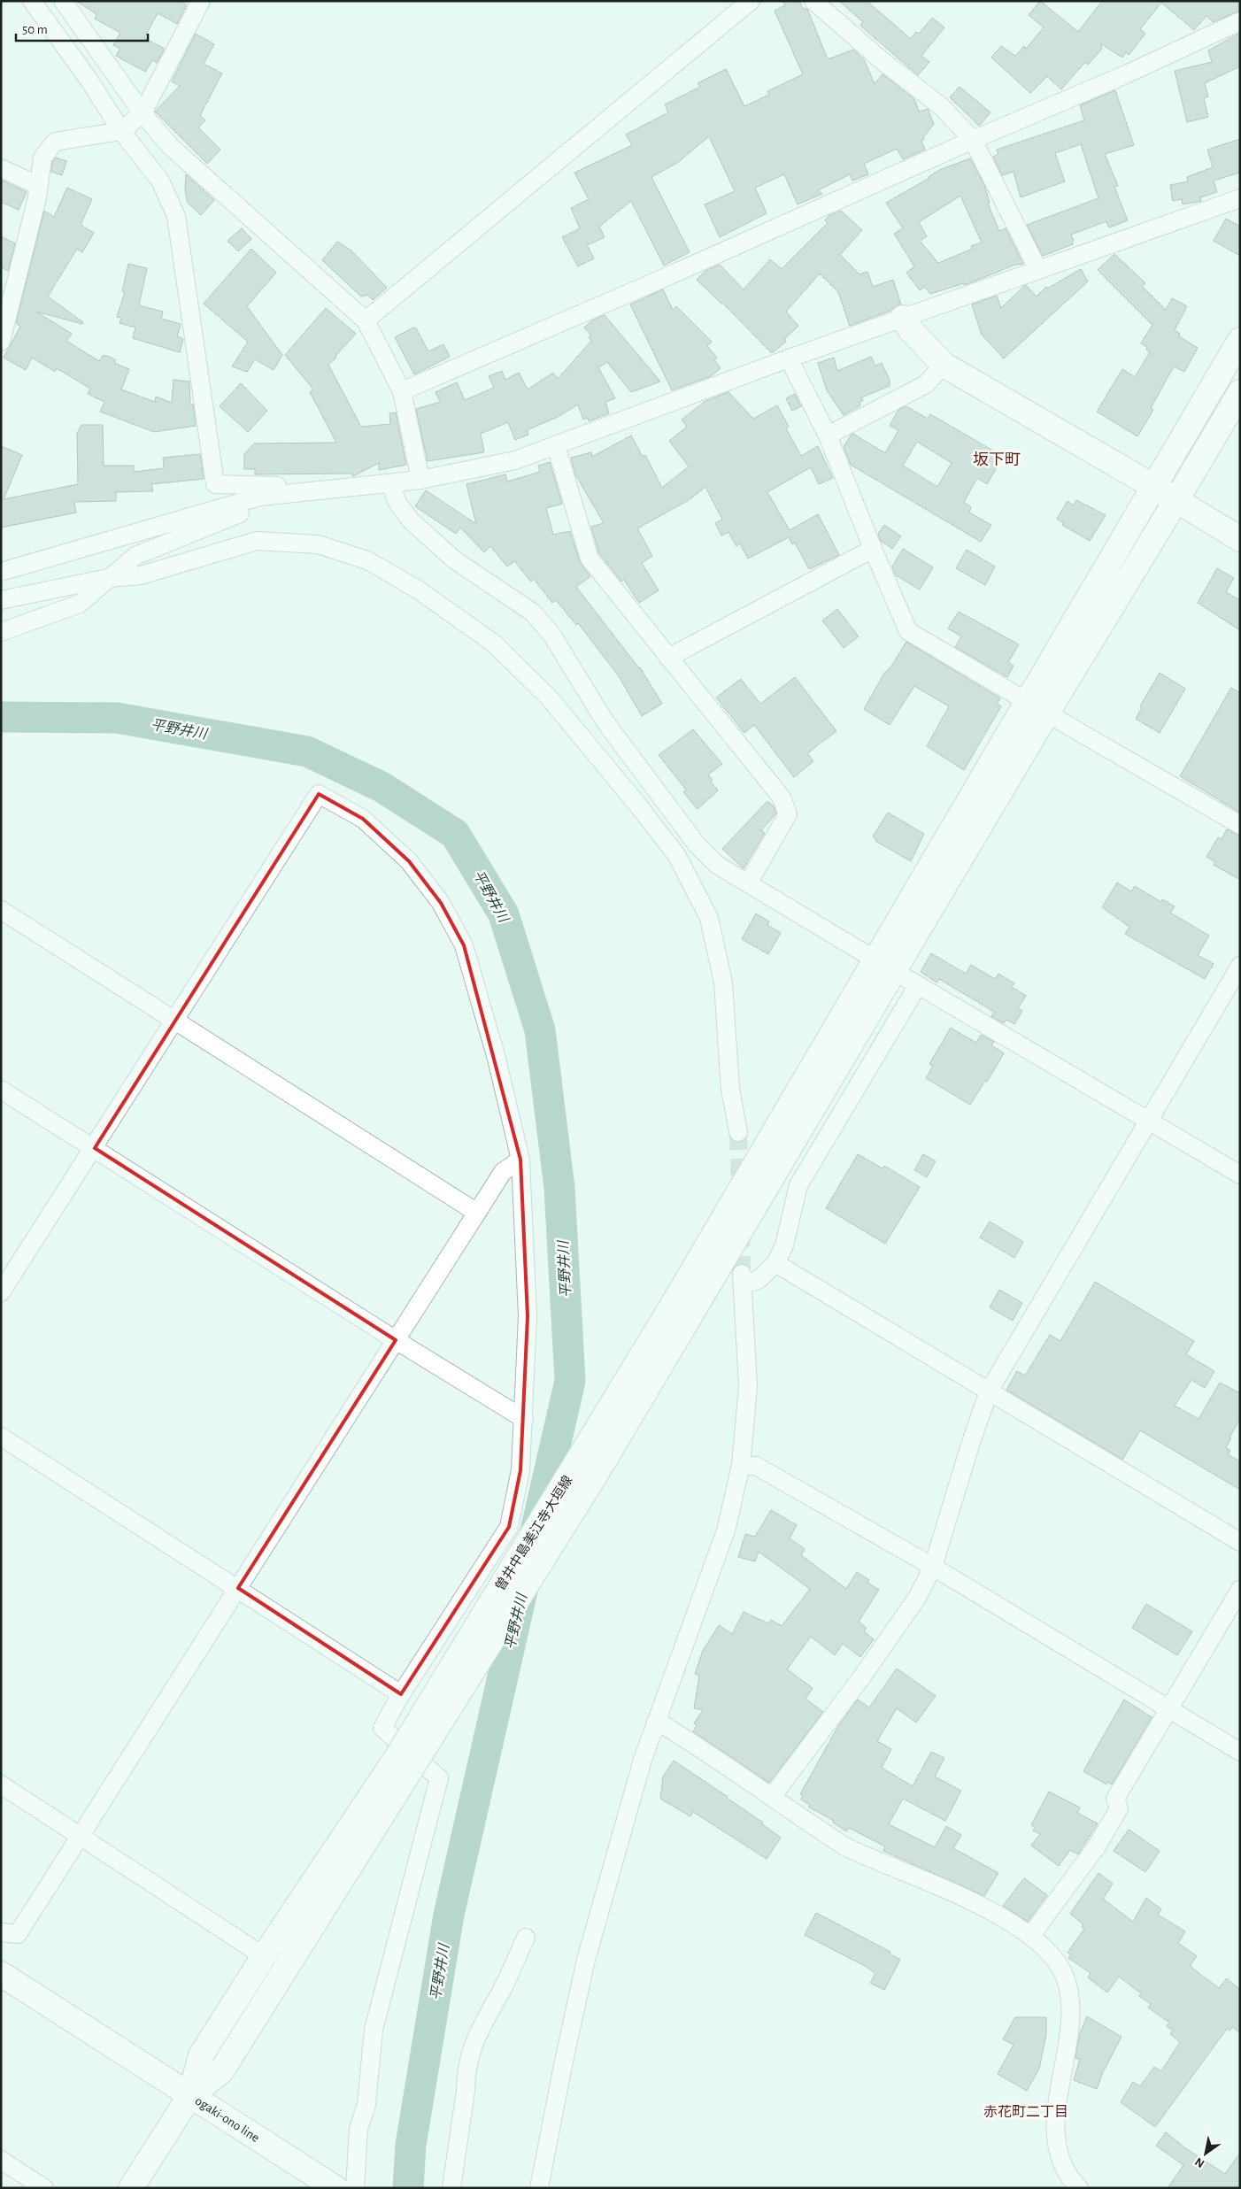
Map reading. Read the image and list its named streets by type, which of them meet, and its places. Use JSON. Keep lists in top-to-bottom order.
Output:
{
  "streets": {
    "main road": ["曽井中島美江寺大垣線", "ogaki-ono line"]
  },
  "districts": ["坂下町", "赤花町二丁目"],
  "water": ["平野井川"],
  "scale_bar": "50 m",
  "north": "bottom left"
}
